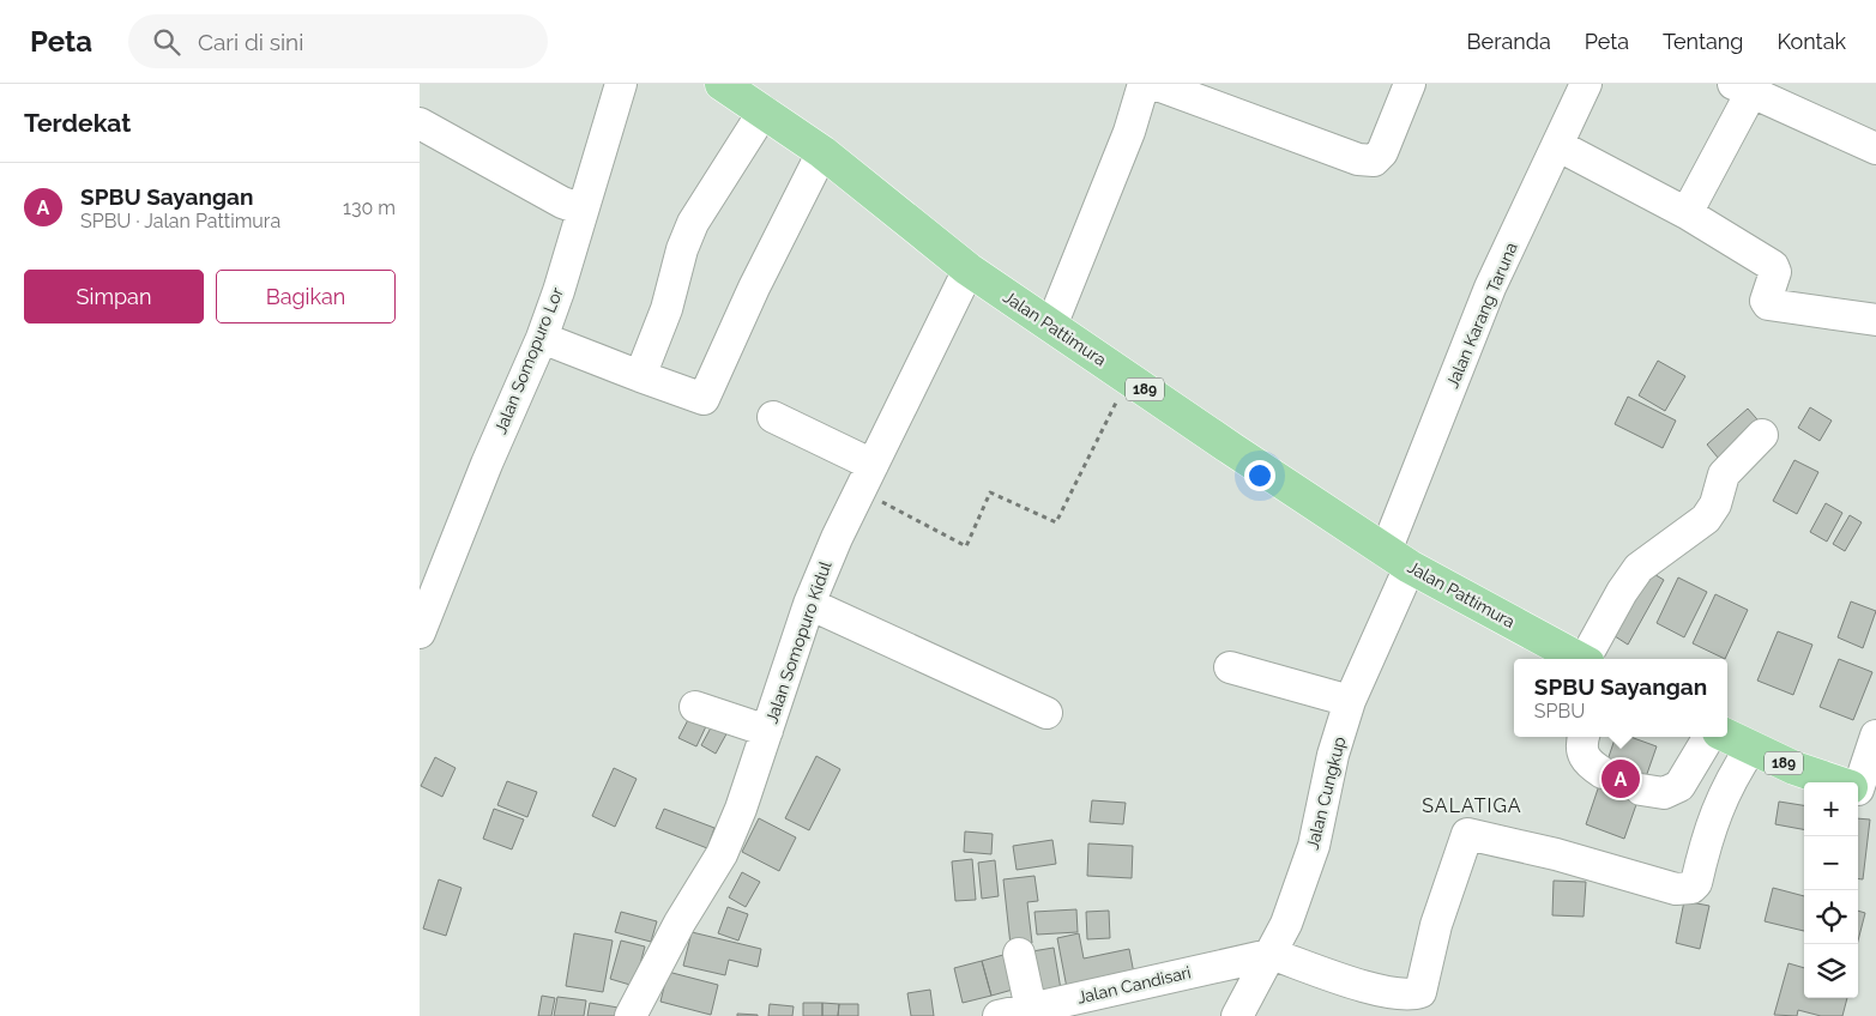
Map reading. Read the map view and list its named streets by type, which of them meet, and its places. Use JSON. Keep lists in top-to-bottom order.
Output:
{
  "streets": {
    "main road": ["Jalan Pattimura", "189"],
    "street": [
      "Jalan Karang Taruna",
      "Jalan Somopuro Lor",
      "Jalan Somopuro Kidul",
      "Jalan Cungkup",
      "Jalan Candisari"
    ]
  },
  "crossings": [
    ["Jalan Karang Taruna", "Jalan Pattimura"],
    ["Jalan Karang Taruna", "Jalan Cungkup"],
    ["Jalan Pattimura", "Jalan Somopuro Kidul"],
    ["Jalan Pattimura", "Jalan Cungkup"],
    ["Jalan Cungkup", "Jalan Candisari"]
  ],
  "districts": ["SALATIGA"],
  "page": {
    "header": "Peta",
    "search": "Cari di sini",
    "nav": [
      "Beranda",
      "Peta",
      "Tentang",
      "Kontak"
    ],
    "heading": "Terdekat",
    "list": [
      {
        "mark": "A",
        "name": "SPBU Sayangan",
        "note": "SPBU · Jalan Pattimura",
        "value": "130 m"
      }
    ],
    "buttons": ["Simpan", "Bagikan"],
    "popup": ["SPBU Sayangan", "SPBU"],
    "pins": "A",
    "map_buttons": ["+", "−"]
  }
}
